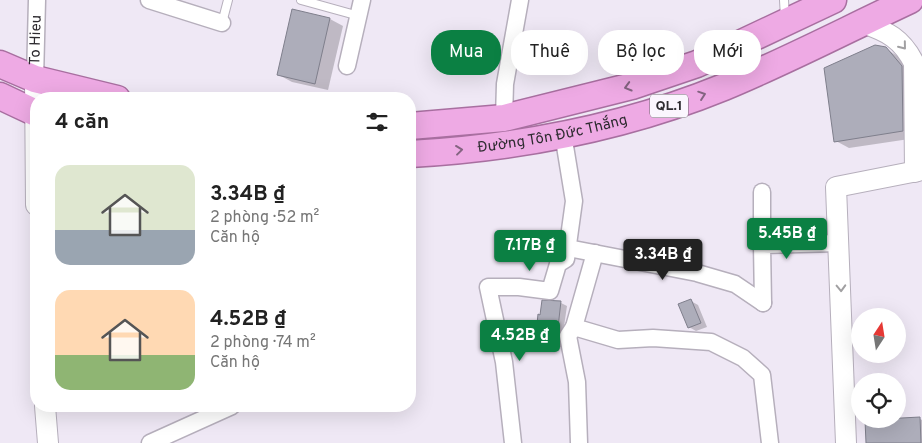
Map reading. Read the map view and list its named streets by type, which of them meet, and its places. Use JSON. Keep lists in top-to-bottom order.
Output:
{
  "streets": {
    "highway": ["QL.1", "Đường Tôn Đức Thắng"],
    "street": ["To Hieu"]
  },
  "north": "top",
  "page": {
    "chip": [
      "Mua",
      "Thuê",
      "Bộ lọc",
      "Mới"
    ],
    "heading": "4 căn",
    "list": [
      {
        "name": "3.34B ₫",
        "note": "2 phòng · 52 m² · Căn hộ"
      },
      {
        "name": "4.52B ₫",
        "note": "2 phòng · 74 m² · Căn hộ"
      }
    ],
    "price": [
      "5.45B ₫",
      "7.17B ₫",
      "3.34B ₫",
      "4.52B ₫"
    ]
  }
}
